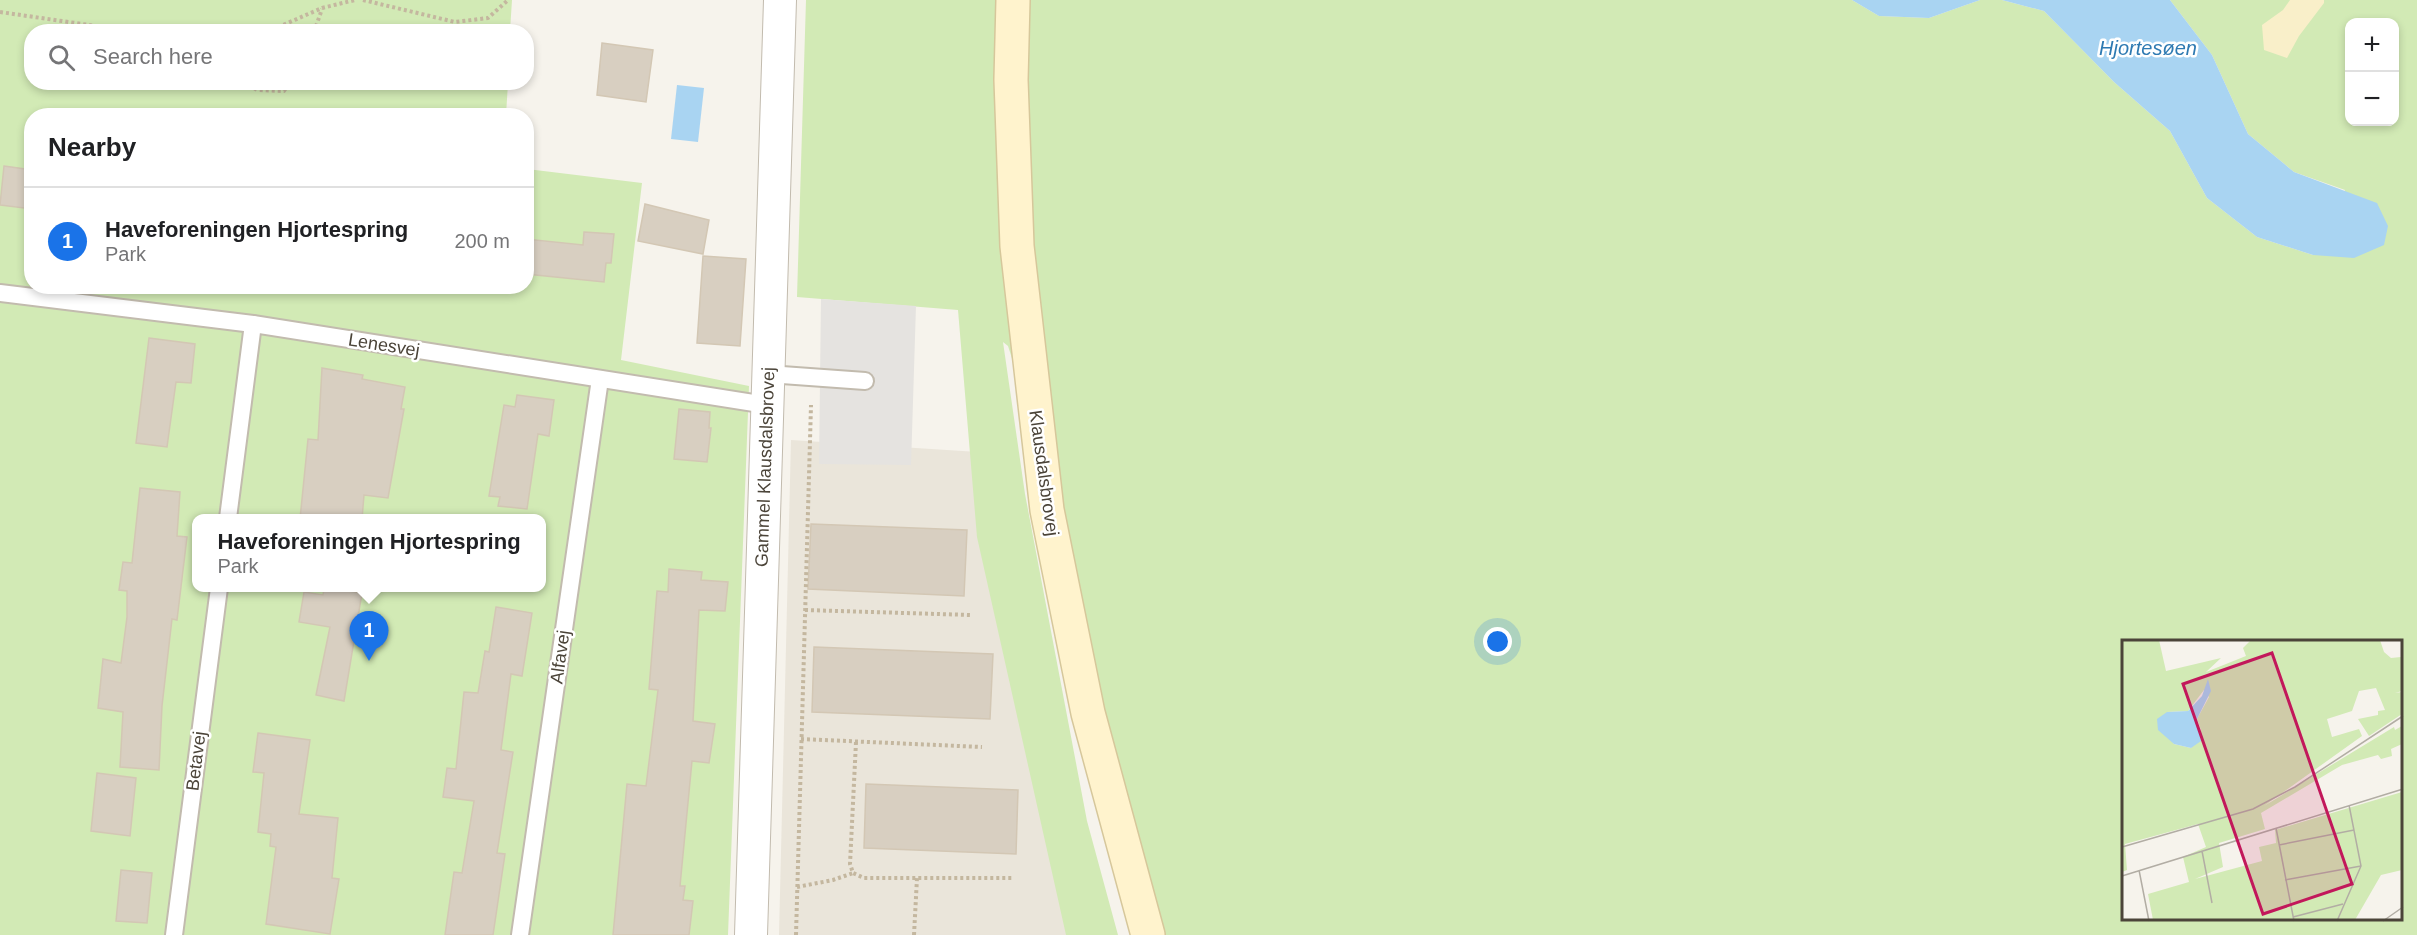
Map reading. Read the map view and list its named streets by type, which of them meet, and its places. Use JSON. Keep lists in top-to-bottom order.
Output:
{
  "streets": {
    "street": ["Gammel Klausdalsbrovej", "Klausdalsbrovej"],
    "lane": ["Lenesvej", "Alfavej", "Betavej"]
  },
  "crossings": [
    ["Lenesvej", "Gammel Klausdalsbrovej"],
    ["Lenesvej", "Alfavej"]
  ],
  "water": ["Hjortesøen"],
  "page": {
    "map_buttons": ["+", "−"],
    "search": "Search here",
    "heading": "Nearby",
    "list": [
      {
        "mark": "1",
        "name": "Haveforeningen Hjortespring",
        "note": "Park",
        "value": "200 m"
      }
    ],
    "popup": ["Haveforeningen Hjortespring", "Park"],
    "pins": "1"
  }
}
